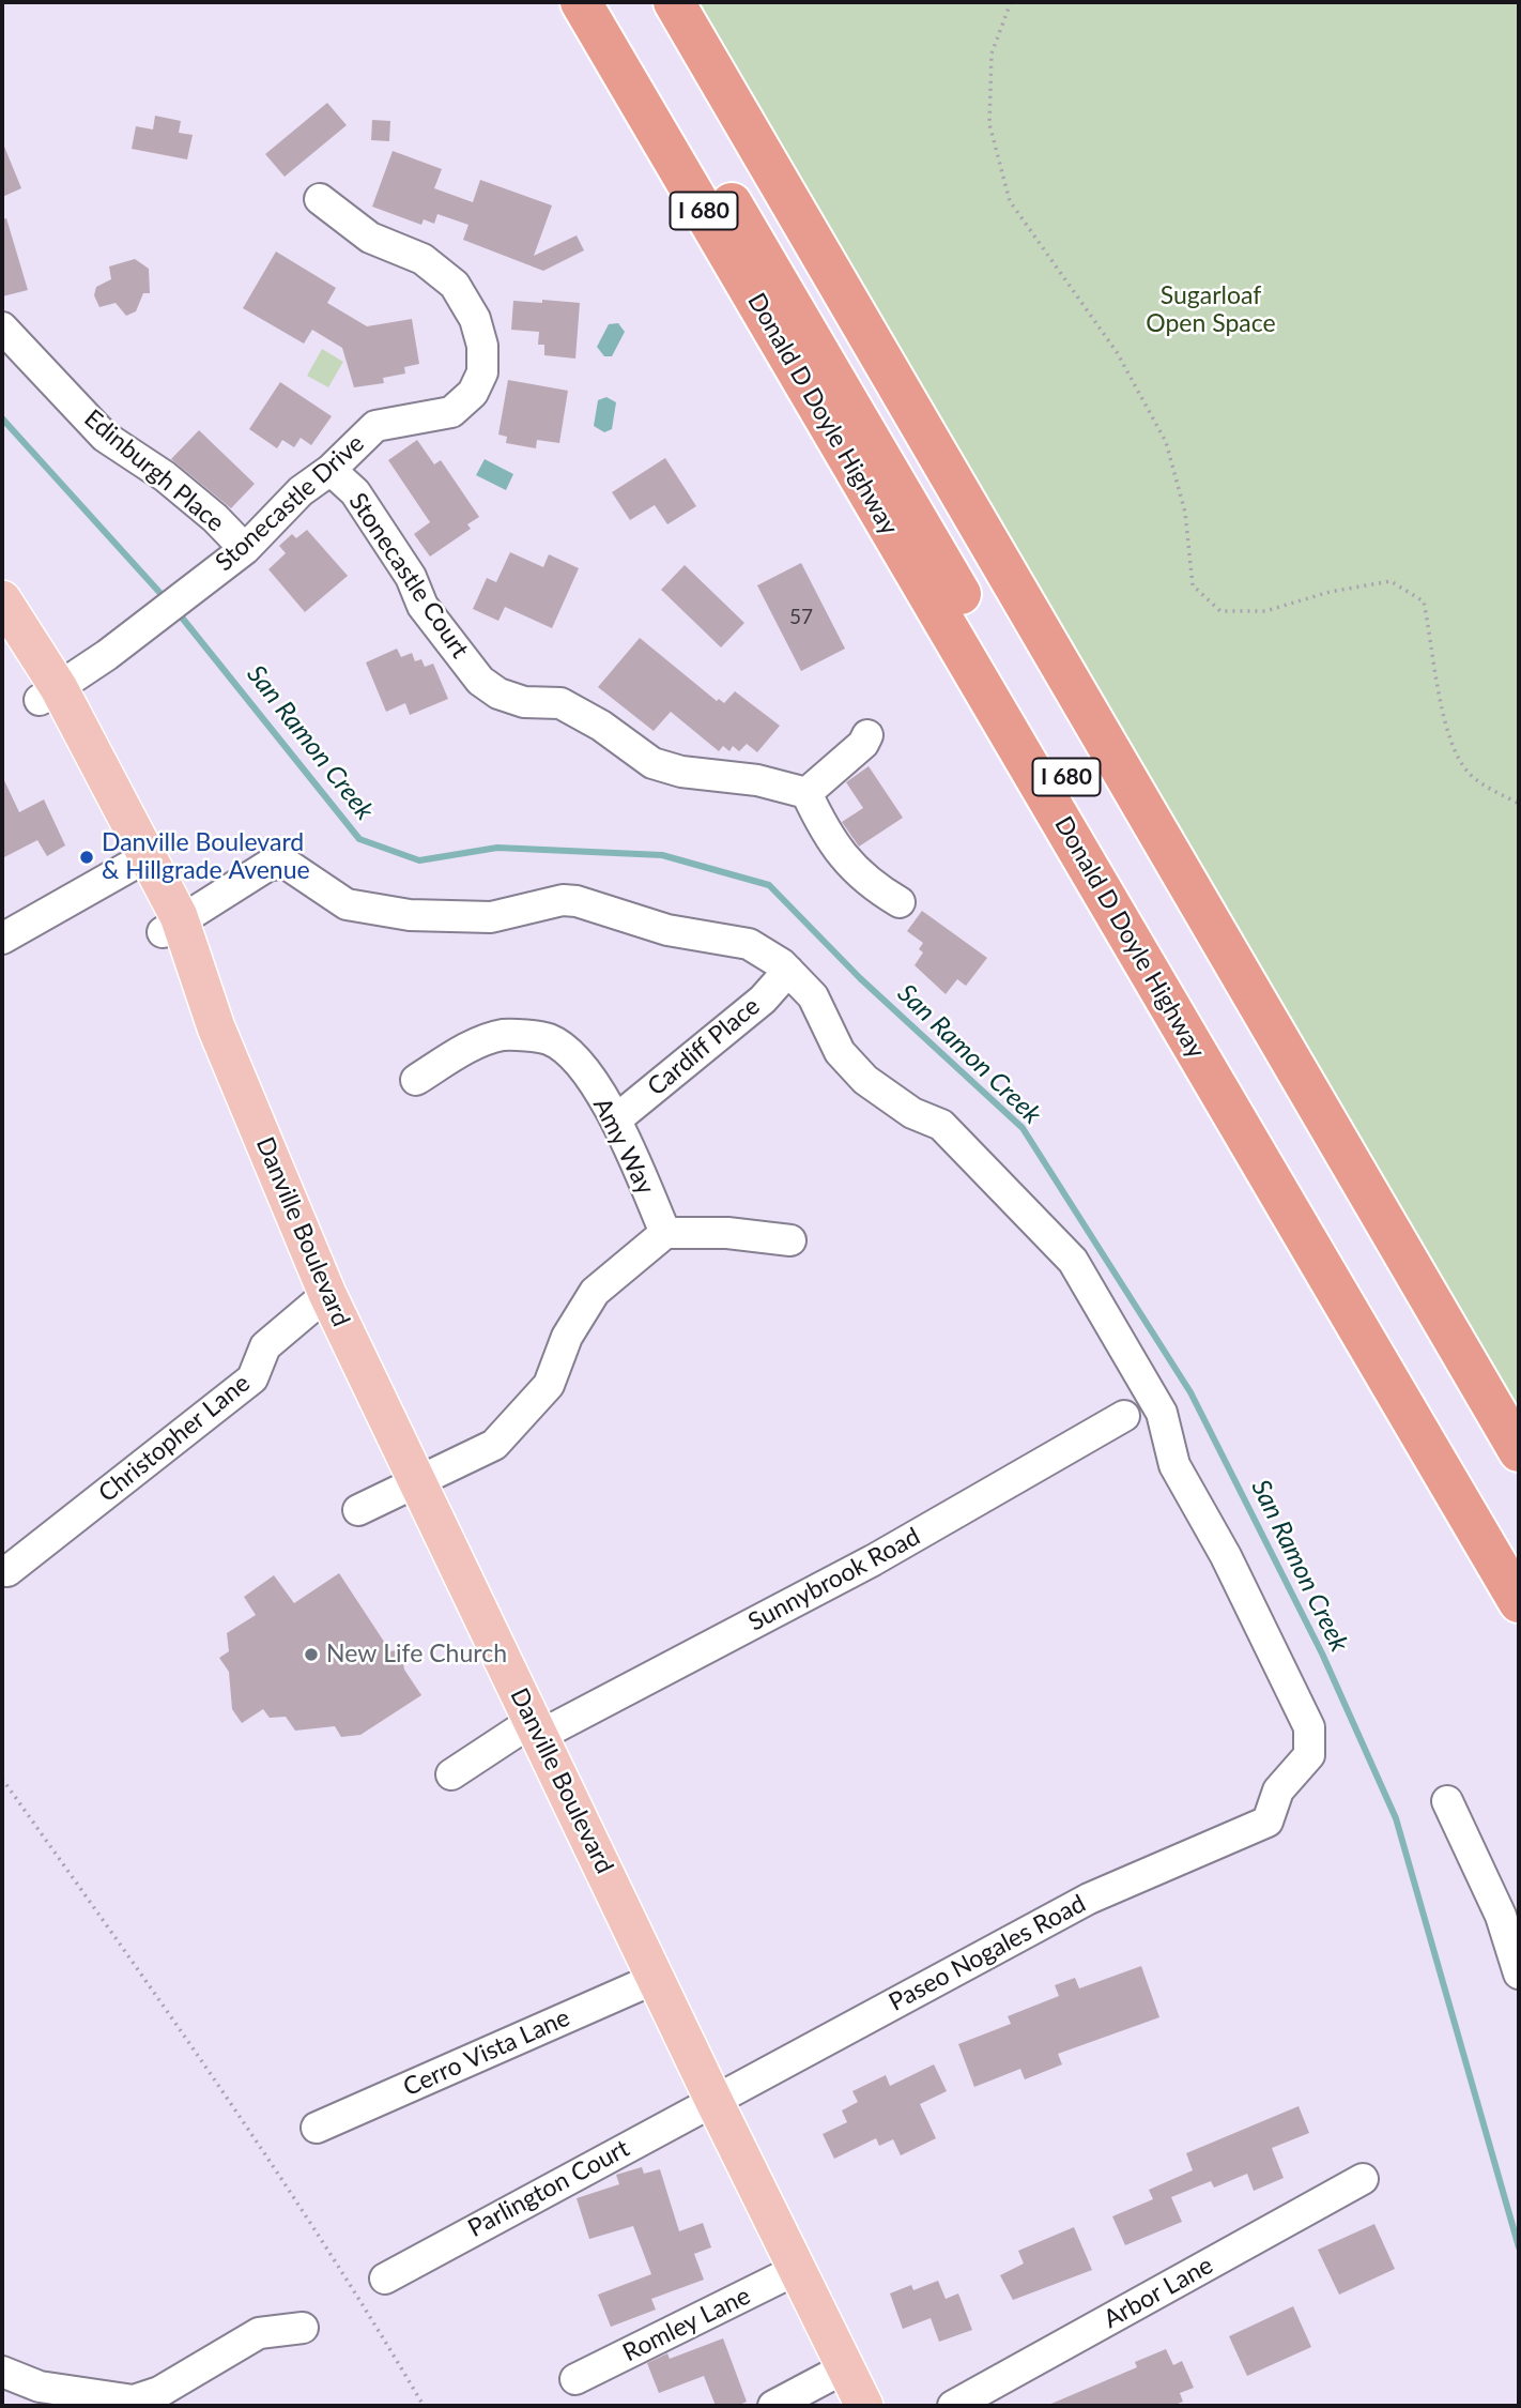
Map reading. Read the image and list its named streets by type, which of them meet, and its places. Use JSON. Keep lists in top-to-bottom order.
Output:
{
  "streets": {
    "highway": ["I 680", "Donald D Doyle Highway"],
    "main road": ["Danville Boulevard"],
    "street": [
      "Edinburgh Place",
      "Stonecastle Drive",
      "Stonecastle Court",
      "Cardiff Place",
      "Amy Way",
      "Christopher Lane",
      "Sunnybrook Road",
      "Paseo Nogales Road",
      "Cerro Vista Lane",
      "Parlington Court",
      "Arbor Lane",
      "Romley Lane"
    ]
  },
  "crossings": [
    ["Edinburgh Place", "Stonecastle Drive"],
    ["Stonecastle Drive", "Stonecastle Court"],
    ["Stonecastle Drive", "Danville Boulevard"],
    ["Cardiff Place", "Amy Way"],
    ["Cardiff Place", "Paseo Nogales Road"],
    ["Danville Boulevard", "Christopher Lane"],
    ["Danville Boulevard", "Sunnybrook Road"],
    ["Danville Boulevard", "Paseo Nogales Road"],
    ["Danville Boulevard", "Cerro Vista Lane"],
    ["Danville Boulevard", "Parlington Court"],
    ["Danville Boulevard", "Romley Lane"],
    ["Paseo Nogales Road", "Parlington Court"]
  ],
  "water": ["San Ramon Creek"],
  "parks": ["Sugarloaf Open Space"],
  "places": ["Danville Boulevard & Hillgrade Avenue", "New Life Church"],
  "house_numbers": ["57"]
}
